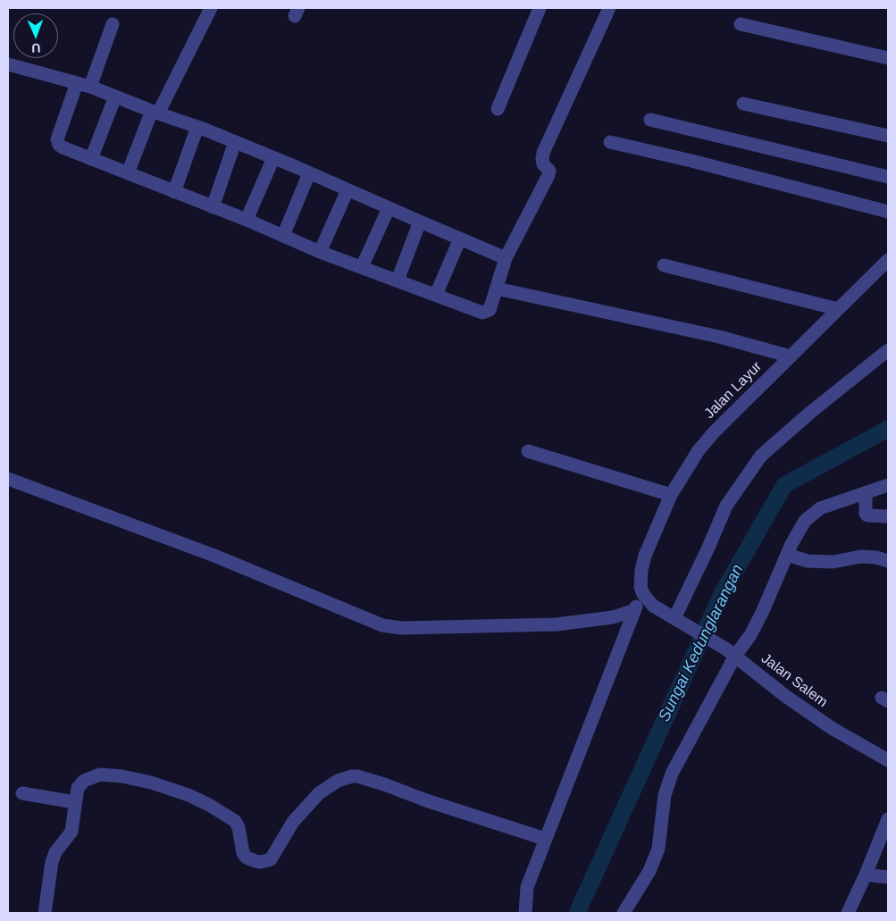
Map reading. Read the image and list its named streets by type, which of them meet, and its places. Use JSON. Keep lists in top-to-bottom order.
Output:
{
  "streets": {
    "street": ["Jalan Layur", "Jalan Salem"]
  },
  "crossings": [
    ["Jalan Layur", "Jalan Salem"]
  ],
  "water": ["Sungai Kedunglarangan"],
  "north": "bottom"
}
